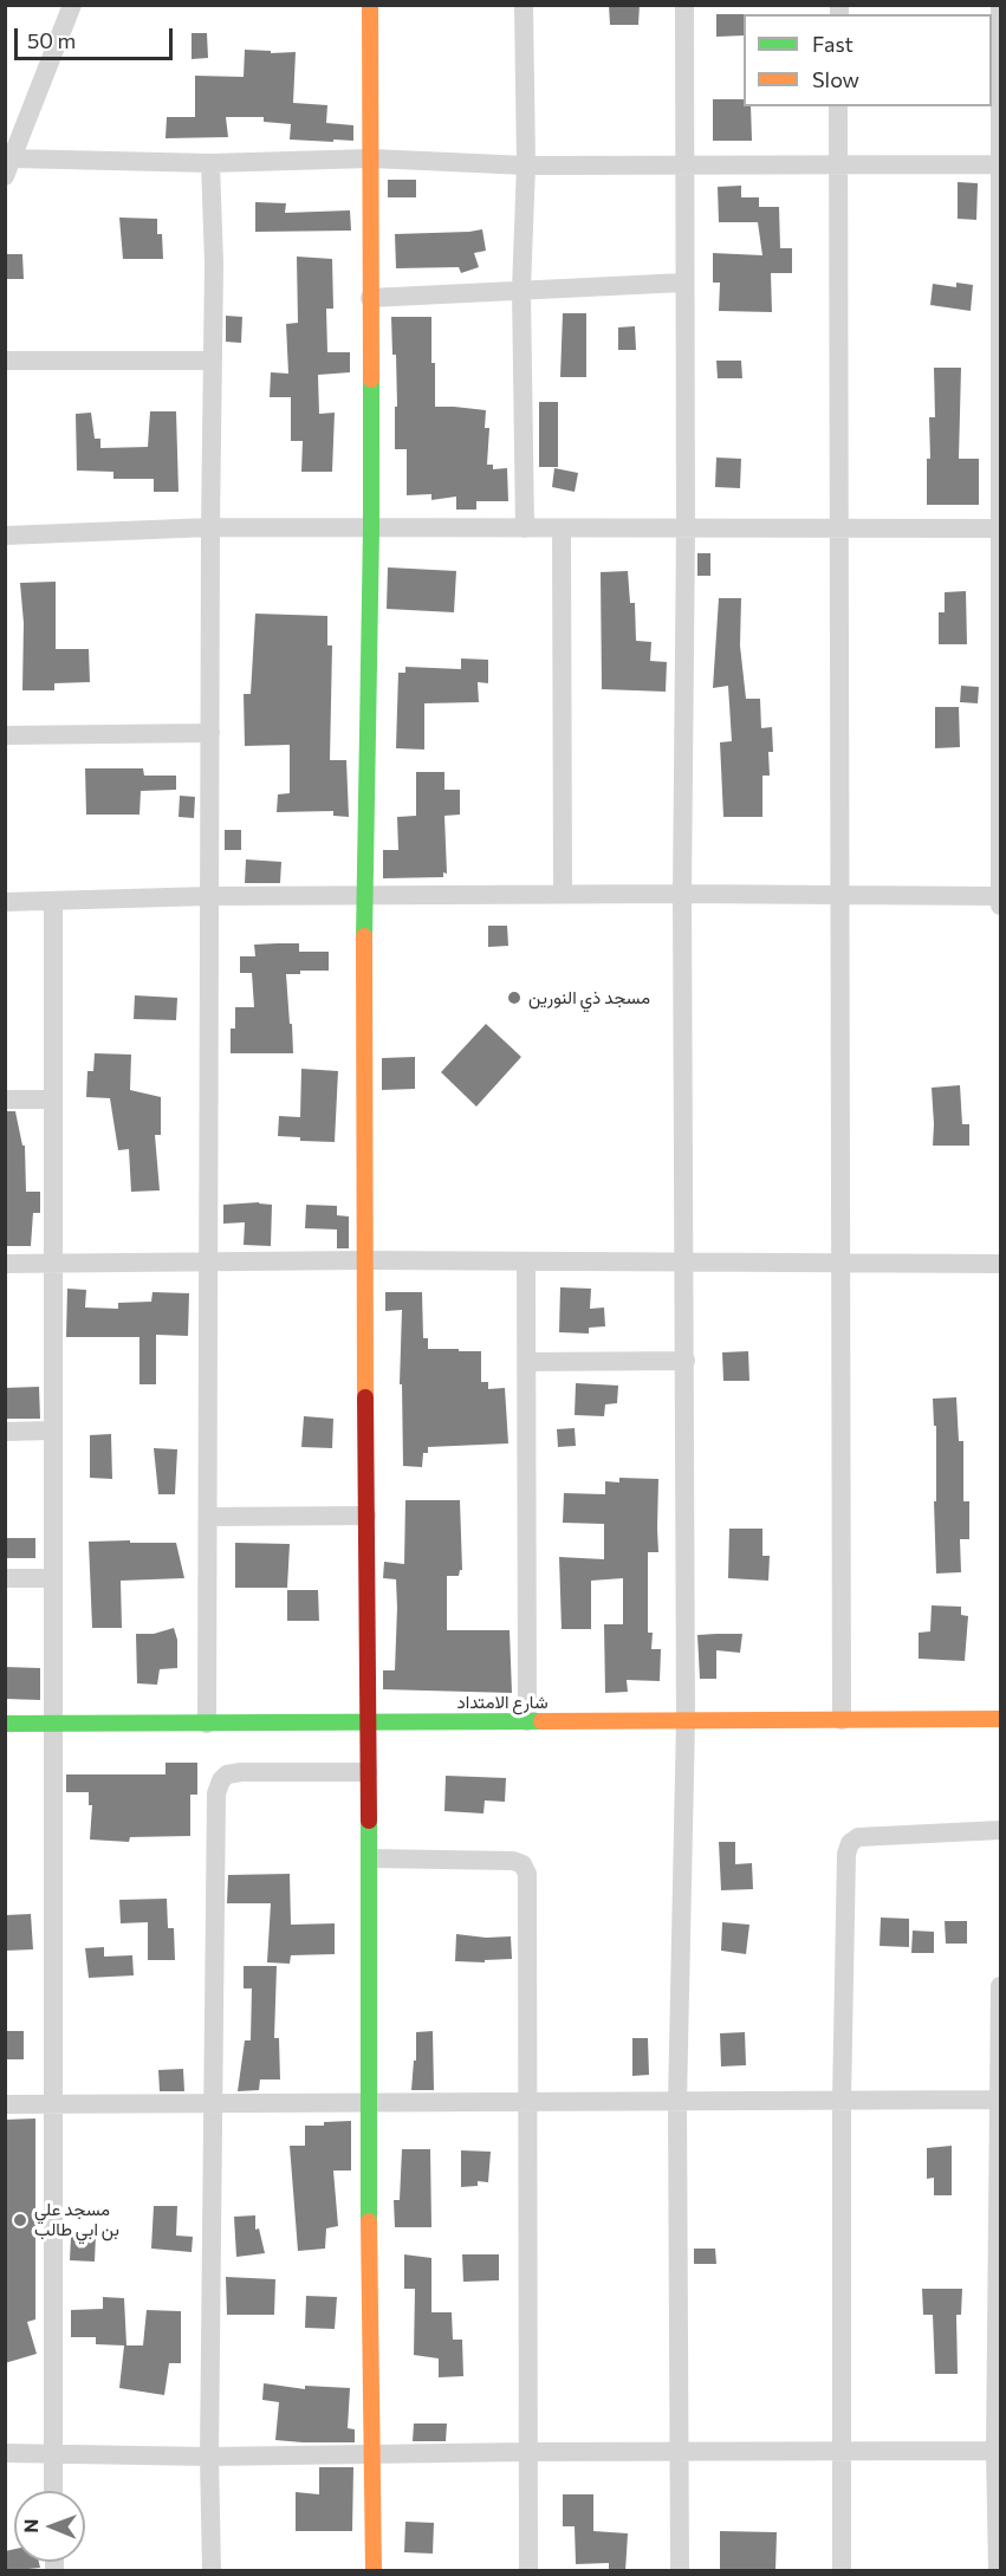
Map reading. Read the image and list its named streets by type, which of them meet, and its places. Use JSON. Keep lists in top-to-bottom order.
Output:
{
  "streets": {
    "street": ["شارع الامتداد"]
  },
  "places": ["مسجد ذي النورين", "مسجد علي بن ابي طالب"],
  "legend": ["Fast", "Slow"],
  "scale_bar": "50 m",
  "north": "left"
}
